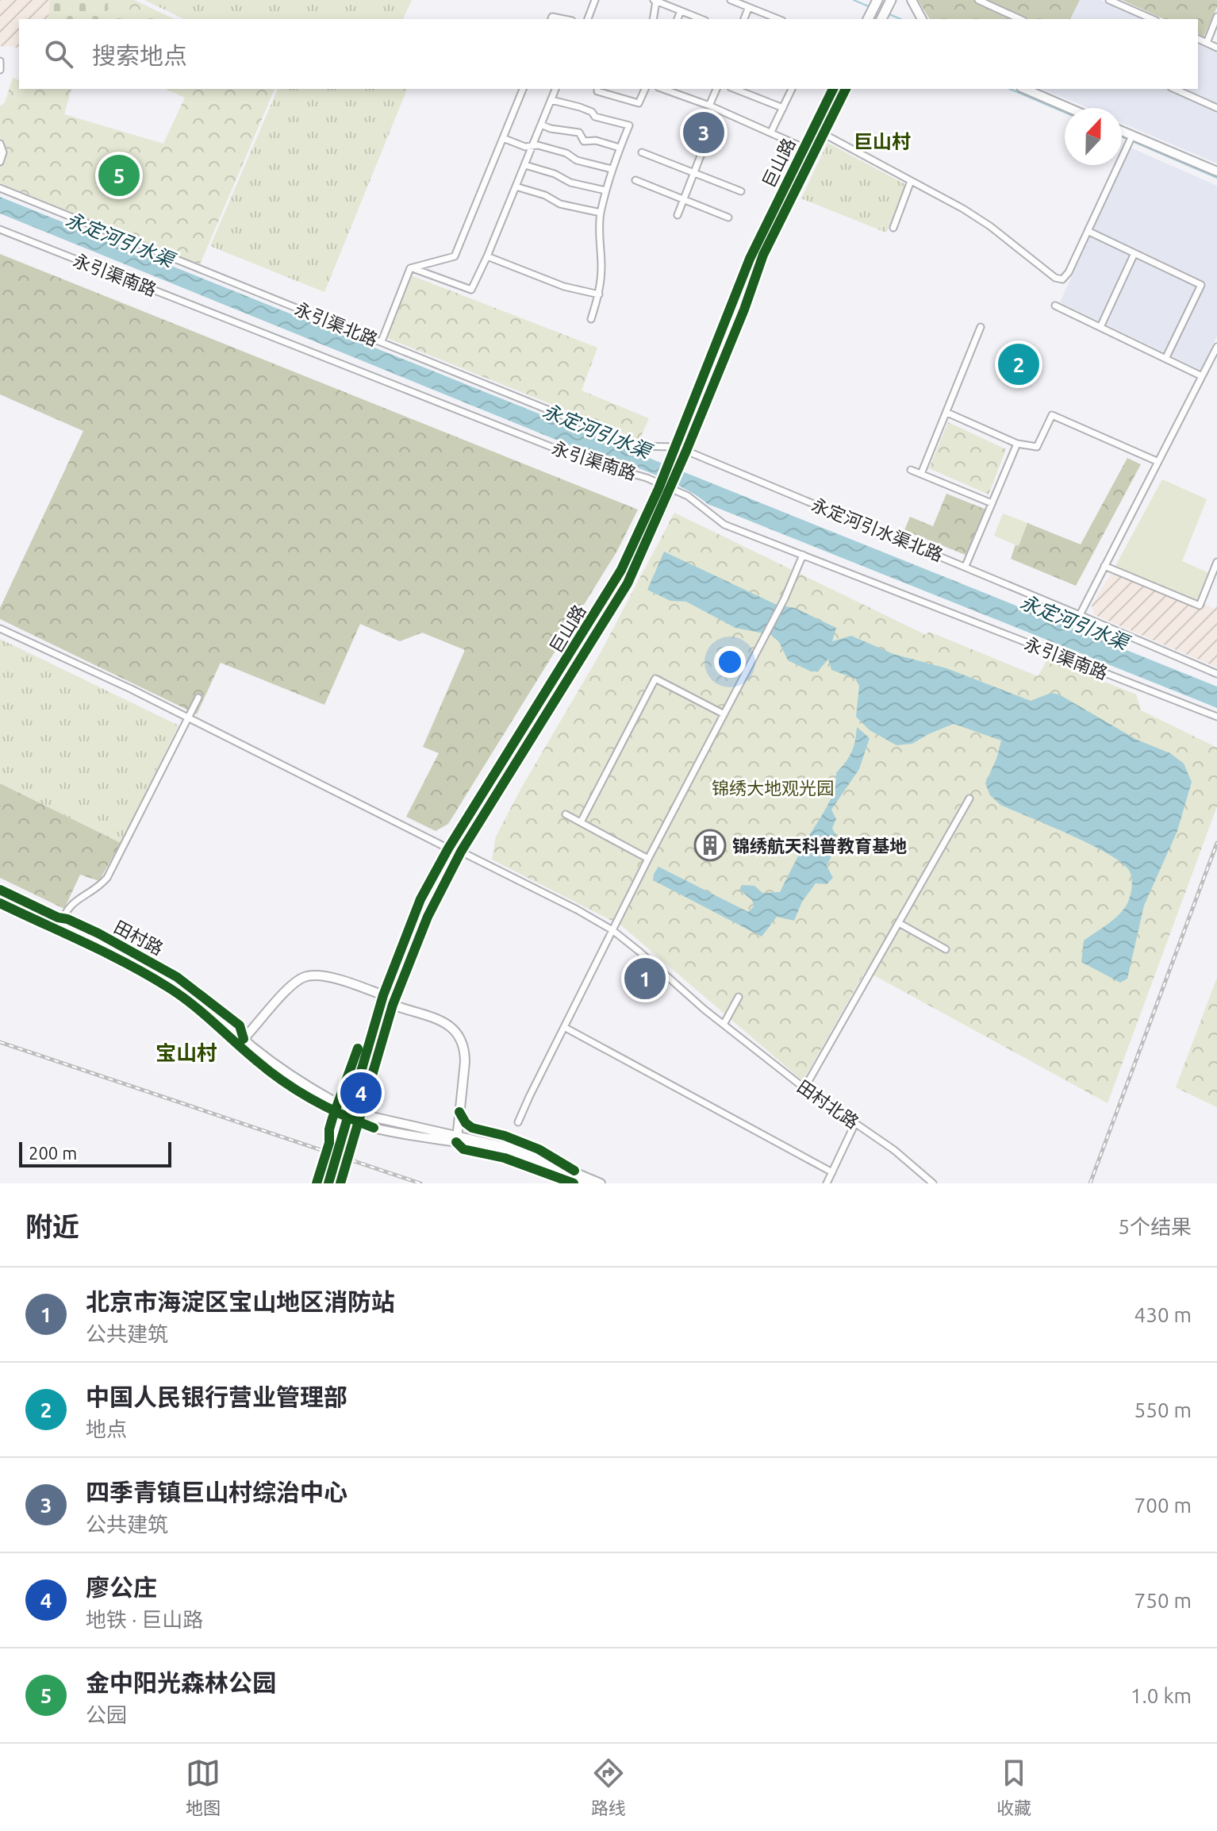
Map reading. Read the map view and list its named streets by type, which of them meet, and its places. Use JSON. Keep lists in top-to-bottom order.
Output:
{
  "streets": {
    "main road": ["巨山路"],
    "street": [
      "永引渠南路",
      "永引渠北路",
      "永定河引水渠北路",
      "田村北路"
    ],
    "cycle path": ["田村路"]
  },
  "crossings": [
    ["巨山路", "永引渠北路"],
    ["巨山路", "永定河引水渠北路"],
    ["巨山路", "田村北路"],
    ["永引渠北路", "永定河引水渠北路"]
  ],
  "districts": ["巨山村", "宝山村"],
  "water": ["永定河引水渠"],
  "parks": ["锦绣大地观光园"],
  "places": {
    "building": ["锦绣航天科普教育基地"]
  },
  "scale_bar": "200 m",
  "north": "top",
  "page": {
    "search": "搜索地点",
    "pins": [
      "3",
      "5",
      "2",
      "1",
      "4"
    ],
    "scale": "200 m",
    "heading": ["附近", "5个结果"],
    "list": [
      {
        "mark": "1",
        "name": "北京市海淀区宝山地区消防站",
        "note": "公共建筑",
        "value": "430 m"
      },
      {
        "mark": "2",
        "name": "中国人民银行营业管理部",
        "note": "地点",
        "value": "550 m"
      },
      {
        "mark": "3",
        "name": "四季青镇巨山村综治中心",
        "note": "公共建筑",
        "value": "700 m"
      },
      {
        "mark": "4",
        "name": "廖公庄",
        "note": "地铁 · 巨山路",
        "value": "750 m"
      },
      {
        "mark": "5",
        "name": "金中阳光森林公园",
        "note": "公园",
        "value": "1.0 km"
      }
    ],
    "nav": ["地图", "路线", "收藏"]
  }
}
